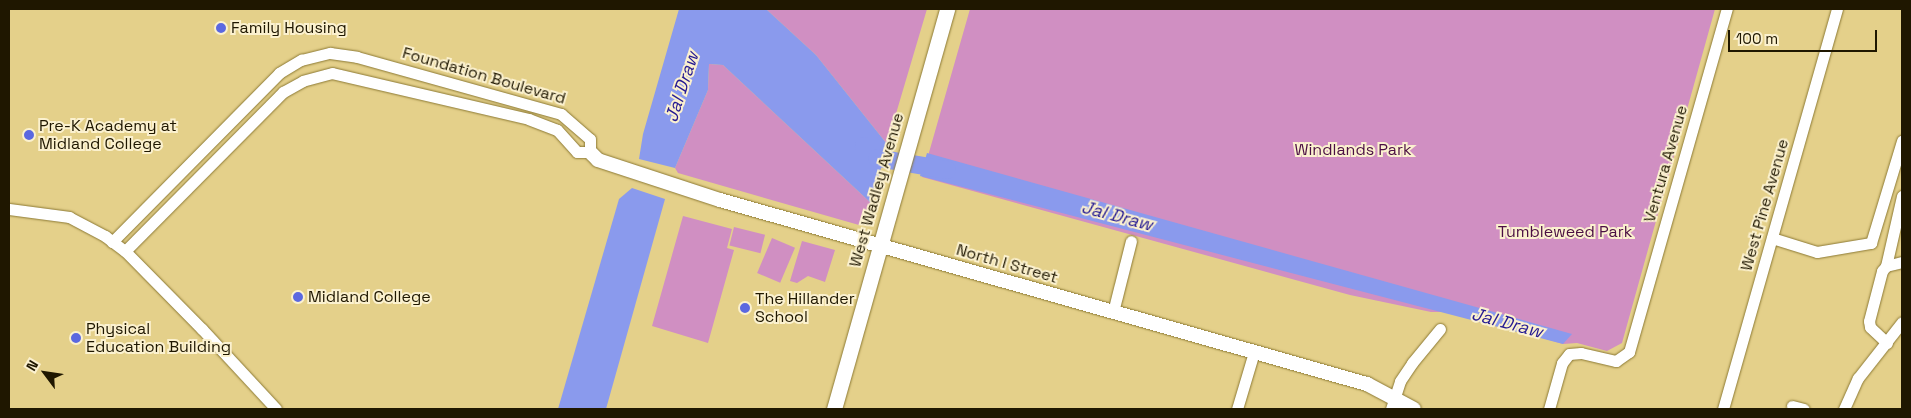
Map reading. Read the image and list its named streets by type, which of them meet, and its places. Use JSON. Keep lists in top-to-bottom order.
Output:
{
  "streets": {
    "main road": ["West Wadley Avenue"],
    "street": [
      "Foundation Boulevard",
      "Ventura Avenue",
      "West Pine Avenue",
      "North I Street"
    ]
  },
  "crossings": [
    ["Foundation Boulevard", "North I Street"],
    ["West Wadley Avenue", "North I Street"]
  ],
  "water": ["Jal Draw"],
  "parks": ["Windlands Park", "Tumbleweed Park"],
  "places": [
    "Family Housing",
    "Pre-K Academy at Midland College",
    "Midland College",
    "The Hillander School",
    "Physical Education Building"
  ],
  "scale_bar": "100 m",
  "north": "top left"
}
